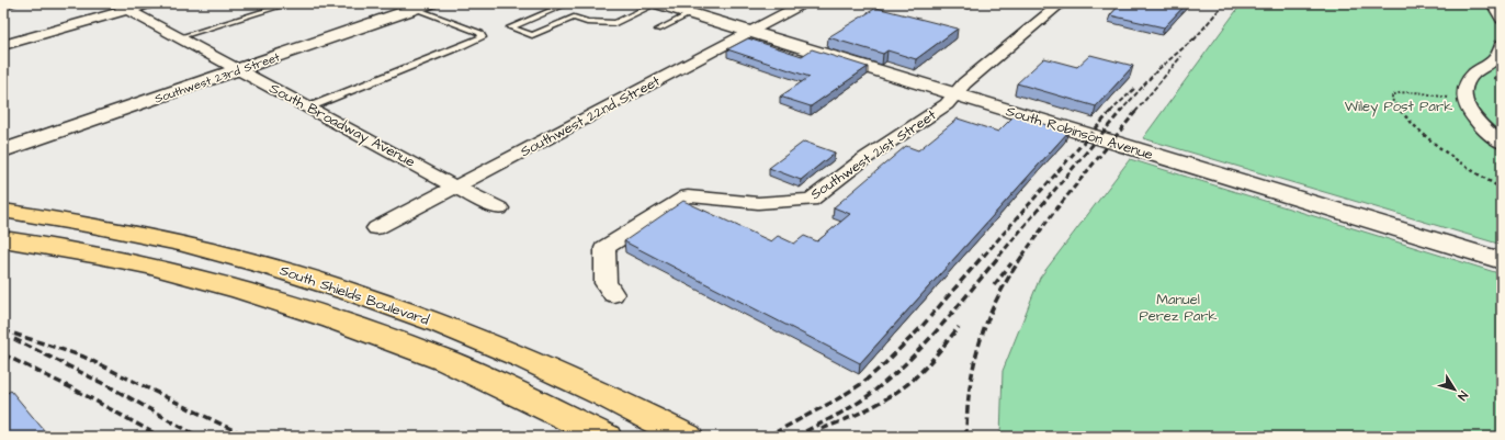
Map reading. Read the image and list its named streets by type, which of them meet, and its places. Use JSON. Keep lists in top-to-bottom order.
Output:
{
  "streets": {
    "main road": ["Southwest 23rd Street", "South Robinson Avenue", "South Shields Boulevard"],
    "street": ["Southwest 22nd Street", "South Broadway Avenue", "Southwest 21st Street"]
  },
  "crossings": [
    ["Southwest 23rd Street", "South Broadway Avenue"],
    ["Southwest 22nd Street", "South Broadway Avenue"],
    ["Southwest 22nd Street", "South Robinson Avenue"],
    ["South Robinson Avenue", "Southwest 21st Street"]
  ],
  "parks": ["Wiley Post Park", "Manuel Perez Park"],
  "north": "bottom right"
}
